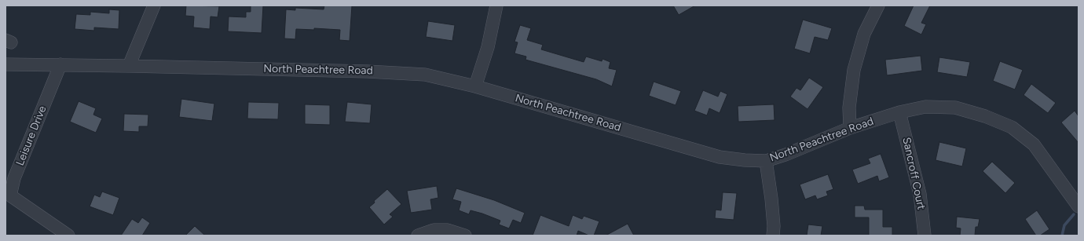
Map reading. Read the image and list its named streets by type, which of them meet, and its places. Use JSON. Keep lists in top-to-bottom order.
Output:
{
  "streets": {
    "street": ["North Peachtree Road", "Leisure Drive", "Sancroff Court"]
  },
  "crossings": [
    ["North Peachtree Road", "Leisure Drive"],
    ["North Peachtree Road", "Sancroff Court"]
  ]
}
